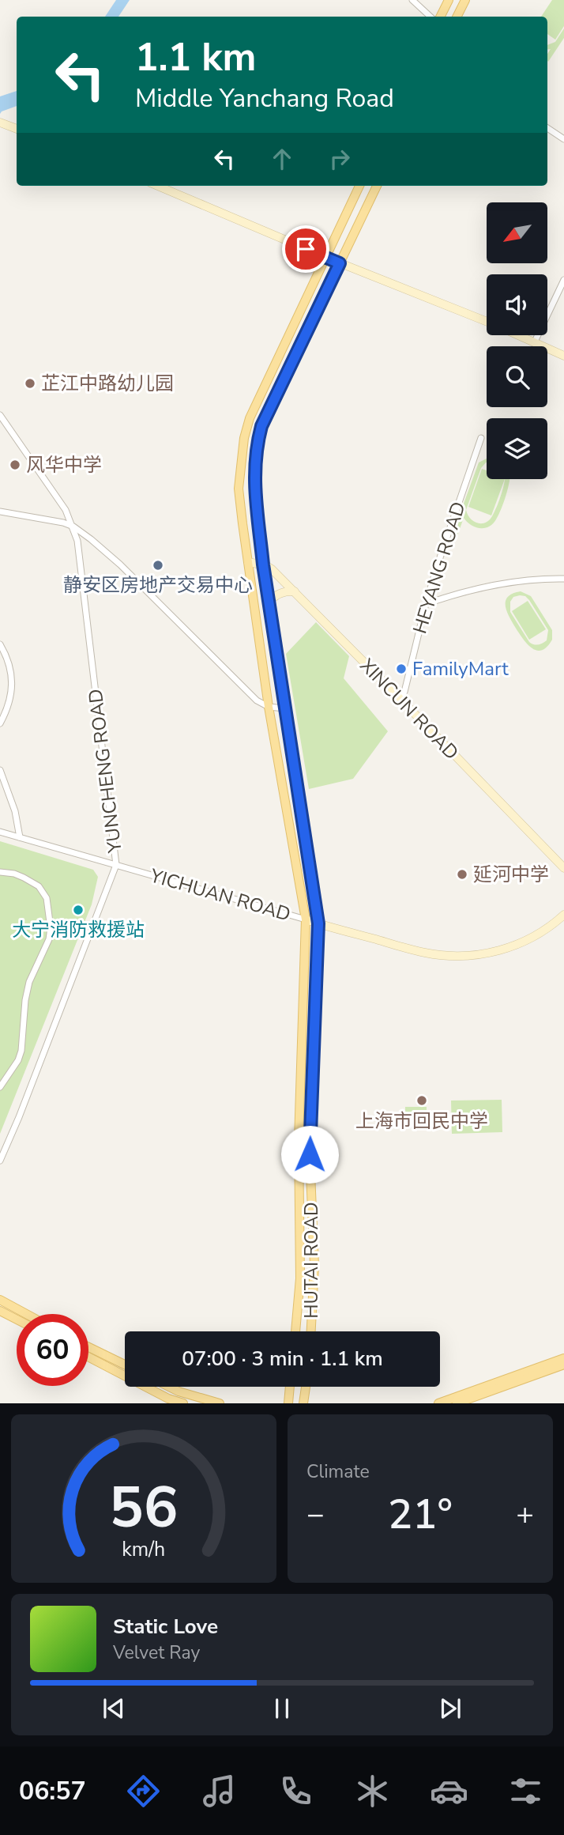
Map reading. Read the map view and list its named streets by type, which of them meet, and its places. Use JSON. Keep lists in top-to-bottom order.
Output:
{
  "streets": {
    "main road": ["HUTAI ROAD"],
    "street": [
      "HEYANG ROAD",
      "XINCUN ROAD",
      "YUNCHENG ROAD",
      "YICHUAN ROAD"
    ]
  },
  "crossings": [
    ["HEYANG ROAD", "XINCUN ROAD"],
    ["XINCUN ROAD", "HUTAI ROAD"],
    ["YUNCHENG ROAD", "YICHUAN ROAD"],
    ["YICHUAN ROAD", "HUTAI ROAD"]
  ],
  "places": [
    "芷江中路幼儿园",
    "风华中学",
    "静安区房地产交易中心",
    "FamilyMart",
    "延河中学",
    "大宁消防救援站",
    "上海市回民中学"
  ],
  "north": "bottom left",
  "page": {
    "turn": ["1.1 km", "Middle Yanchang Road"],
    "limit": "60",
    "trip": "07:00 · 3 min · 1.1 km",
    "tile": "Climate",
    "heat": ["−", "21°", "+"],
    "song": ["Static Love", "Velvet Ray"],
    "tabs": "06:57",
    "gauge": ["56", "km/h"]
  }
}
